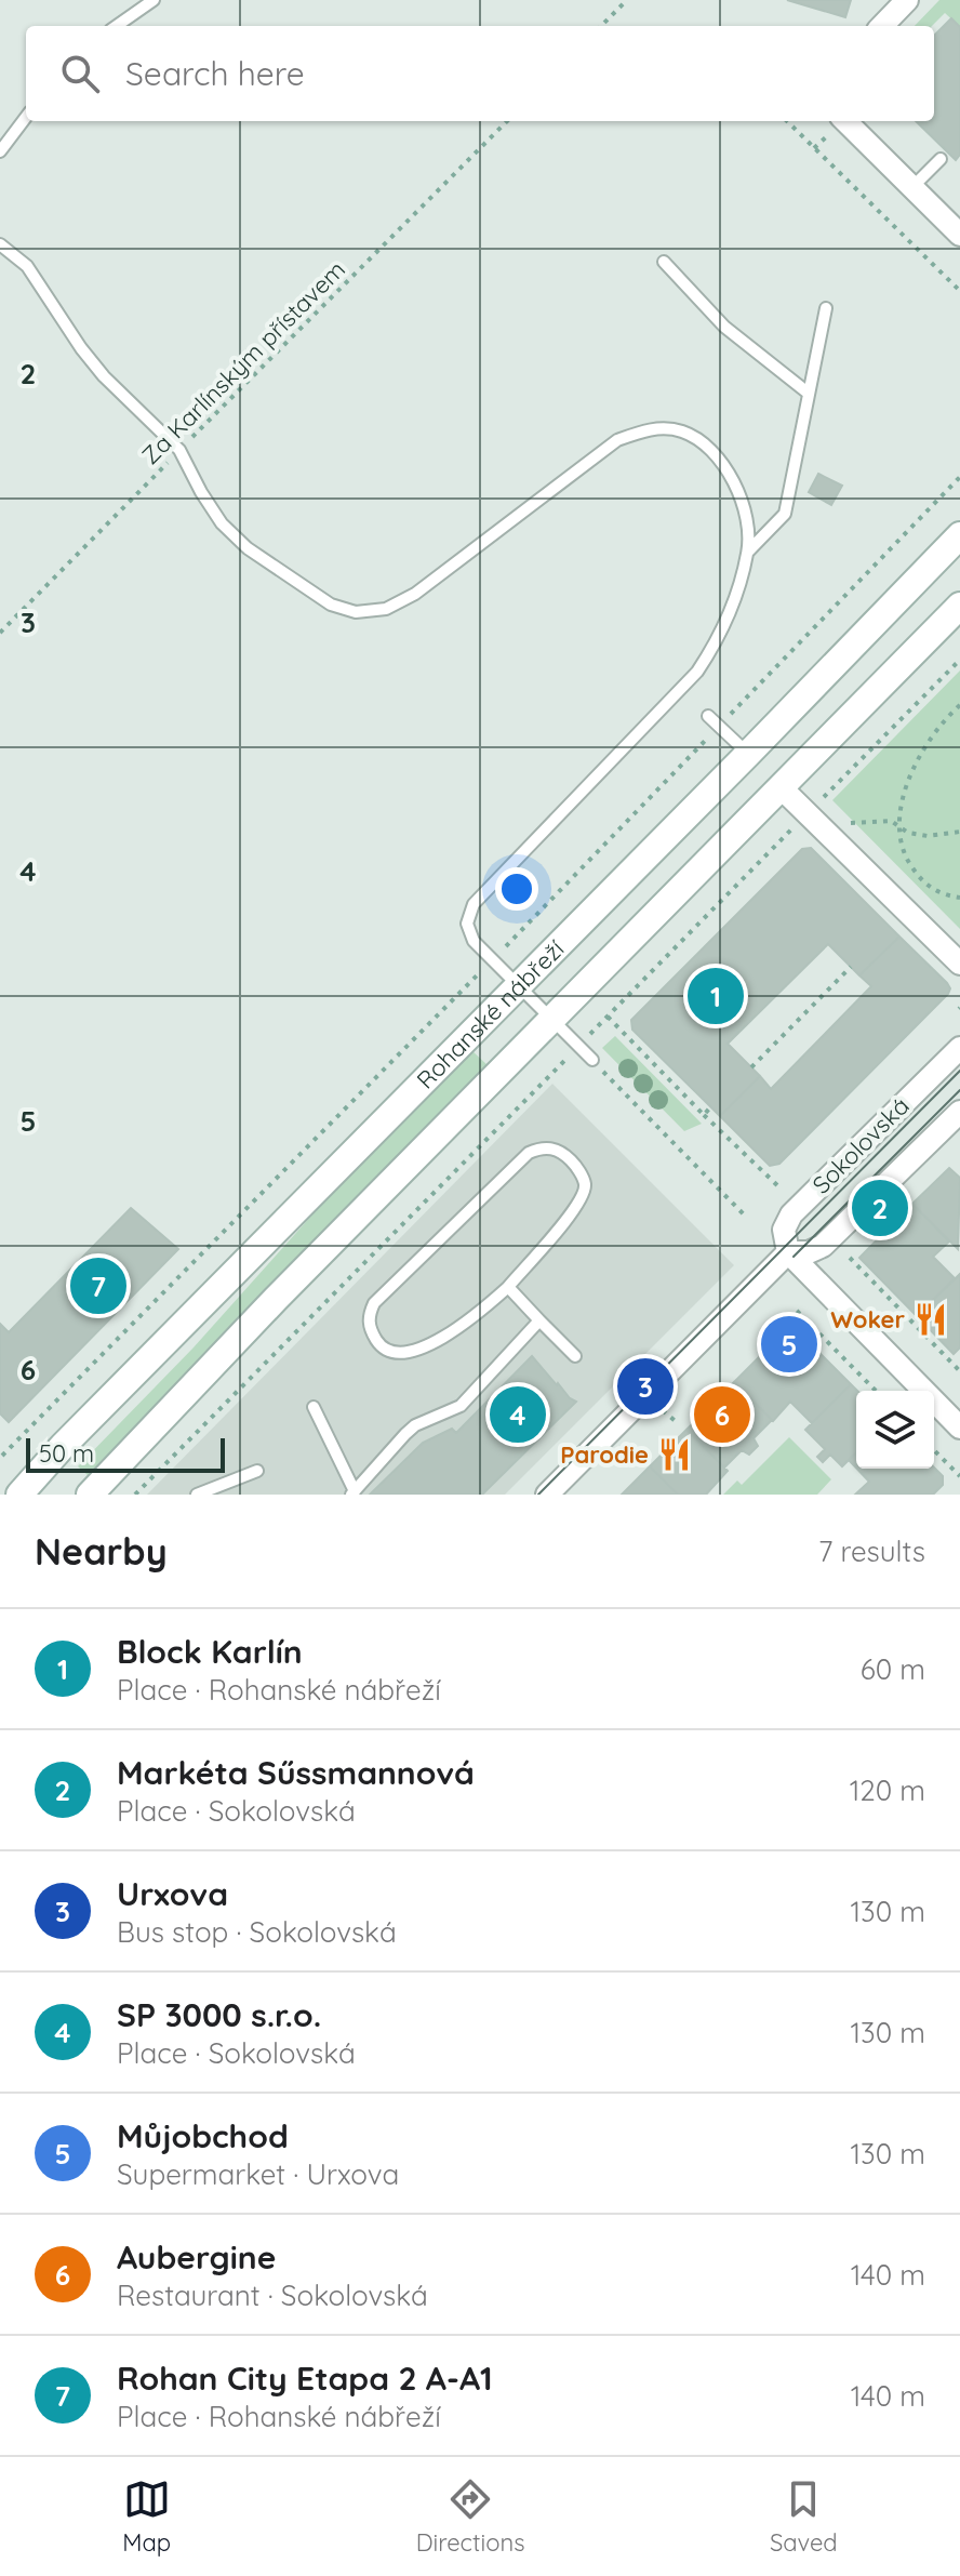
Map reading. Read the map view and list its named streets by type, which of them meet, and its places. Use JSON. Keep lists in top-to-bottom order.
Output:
{
  "streets": {
    "main road": ["Rohanské nábřeží"],
    "street": ["Sokolovská"],
    "path": ["Za Karlínským přístavem"]
  },
  "places": {
    "restaurant": ["Woker", "Parodie"]
  },
  "scale_bar": "50 m",
  "page": {
    "search": "Search here",
    "pins": [
      "1",
      "2",
      "7",
      "5",
      "3",
      "4",
      "6"
    ],
    "scale": "50 m",
    "heading": ["Nearby", "7 results"],
    "list": [
      {
        "mark": "1",
        "name": "Block Karlín",
        "note": "Place · Rohanské nábřeží",
        "value": "60 m"
      },
      {
        "mark": "2",
        "name": "Markéta Sűssmannová",
        "note": "Place · Sokolovská",
        "value": "120 m"
      },
      {
        "mark": "3",
        "name": "Urxova",
        "note": "Bus stop · Sokolovská",
        "value": "130 m"
      },
      {
        "mark": "4",
        "name": "SP 3000 s.r.o.",
        "note": "Place · Sokolovská",
        "value": "130 m"
      },
      {
        "mark": "5",
        "name": "Můjobchod",
        "note": "Supermarket · Urxova",
        "value": "130 m"
      },
      {
        "mark": "6",
        "name": "Aubergine",
        "note": "Restaurant · Sokolovská",
        "value": "140 m"
      },
      {
        "mark": "7",
        "name": "Rohan City Etapa 2 A-A1",
        "note": "Place · Rohanské nábřeží",
        "value": "140 m"
      }
    ],
    "nav": ["Map", "Directions", "Saved"]
  },
  "grid": {
    "rows": [
      "2",
      "3",
      "4",
      "5",
      "6"
    ]
  }
}
